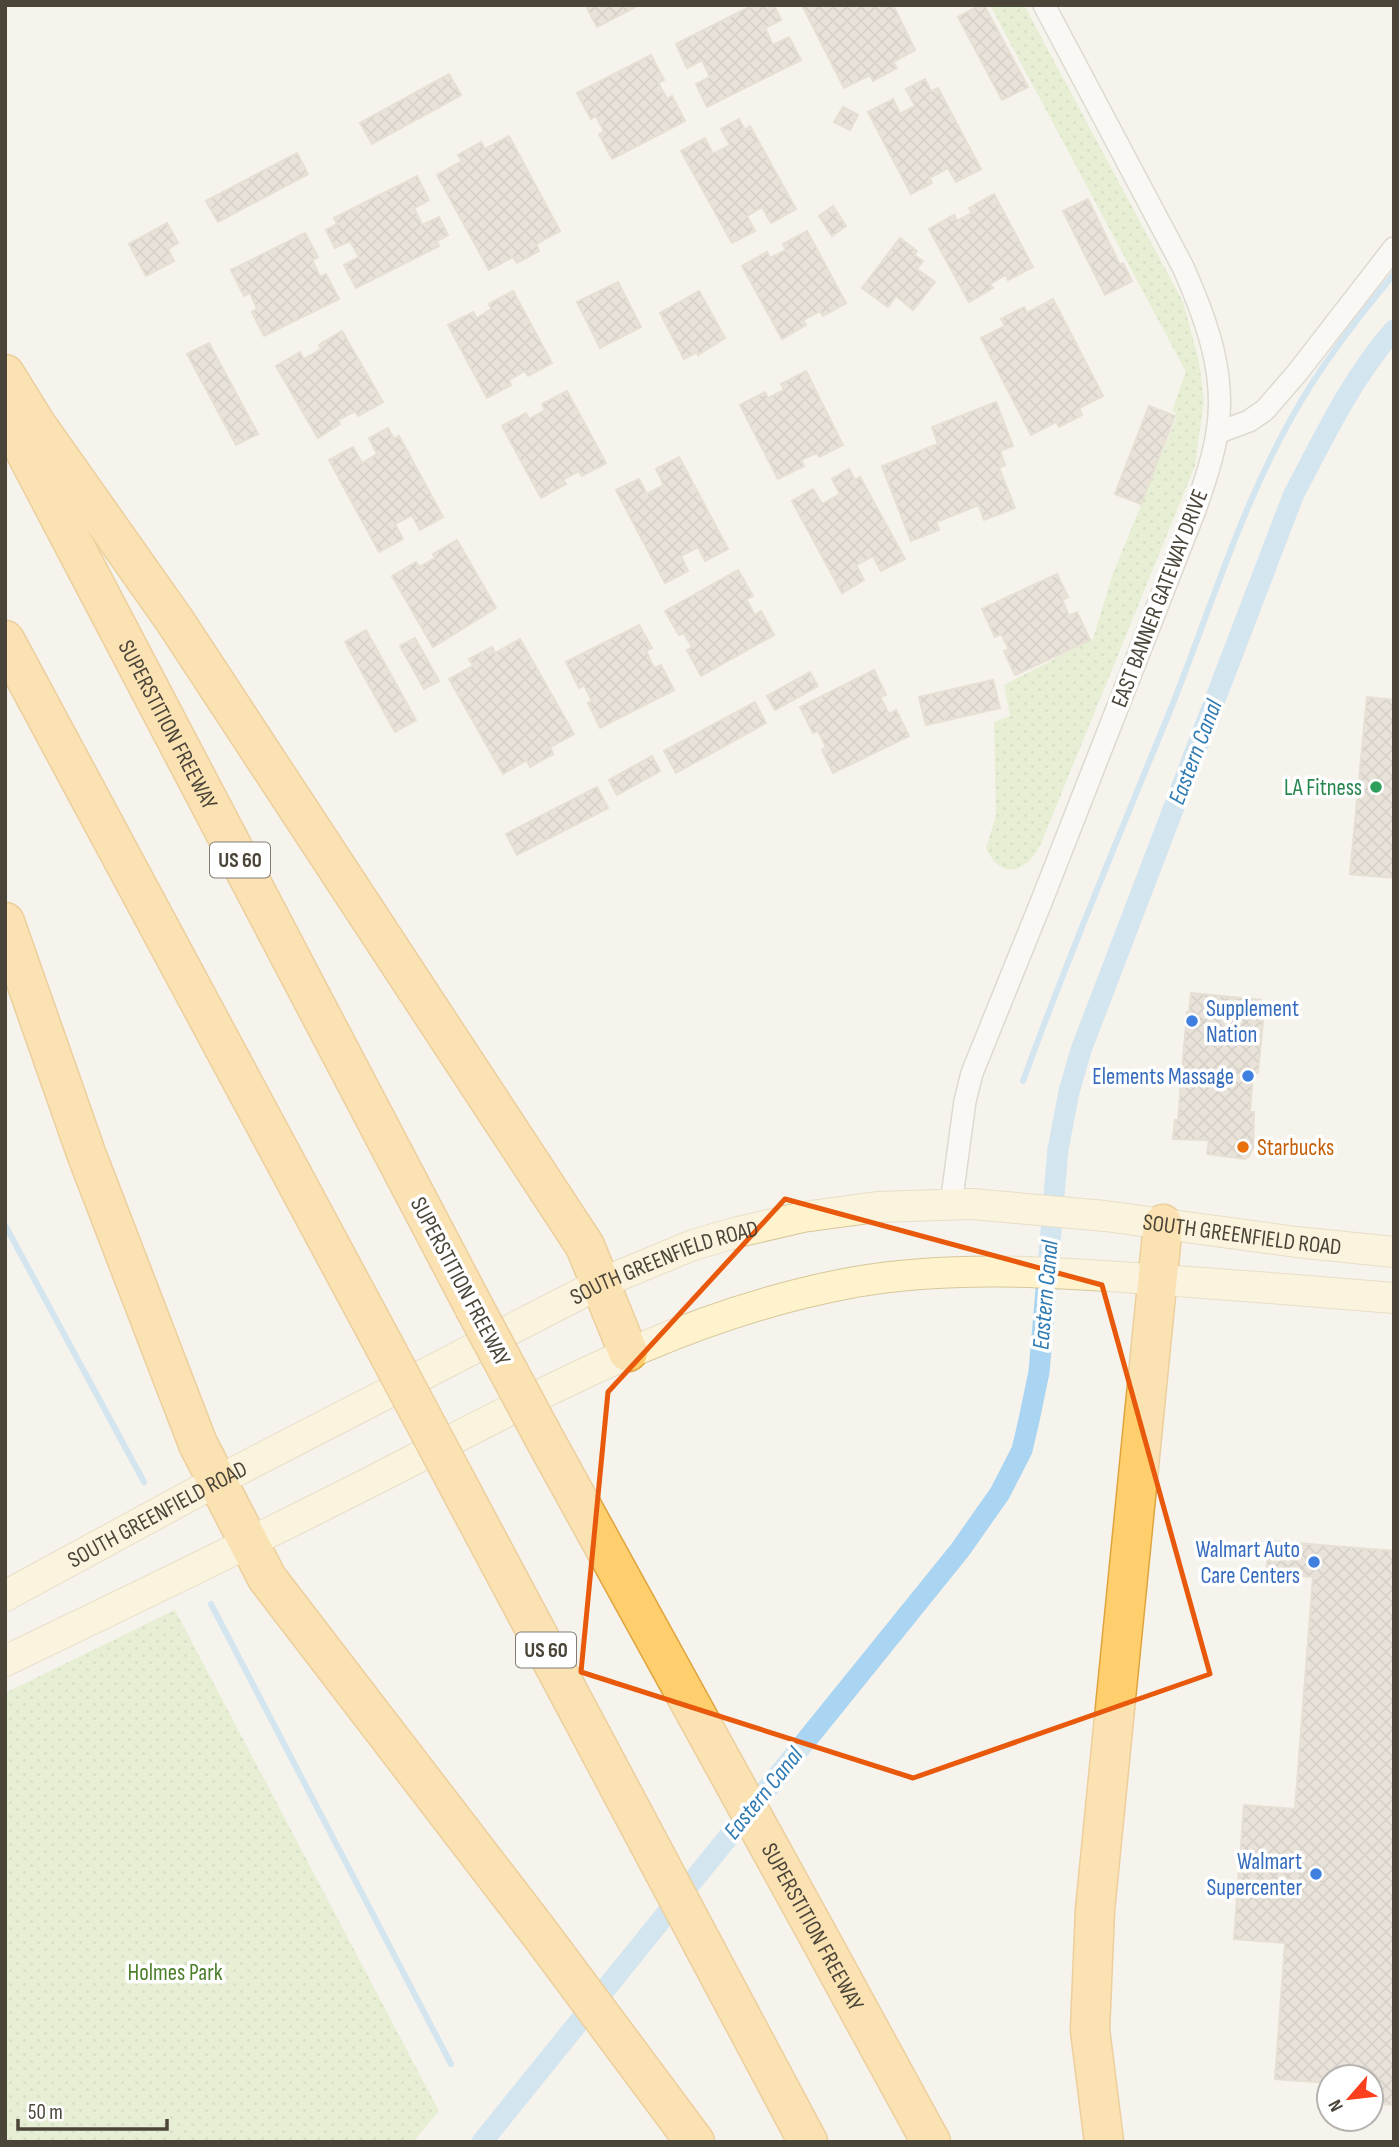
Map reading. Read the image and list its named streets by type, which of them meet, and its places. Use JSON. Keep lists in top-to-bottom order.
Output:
{
  "streets": {
    "highway": ["SUPERSTITION FREEWAY", "US 60"],
    "main road": ["SOUTH GREENFIELD ROAD"],
    "street": ["EAST BANNER GATEWAY DRIVE"]
  },
  "crossings": [
    ["EAST BANNER GATEWAY DRIVE", "SOUTH GREENFIELD ROAD"]
  ],
  "water": ["Eastern Canal"],
  "parks": ["Holmes Park"],
  "places": [
    "LA Fitness",
    "Supplement Nation",
    "Elements Massage",
    "Starbucks",
    "Walmart Auto Care Centers",
    "Walmart Supercenter"
  ],
  "scale_bar": "50 m",
  "north": "bottom left"
}
